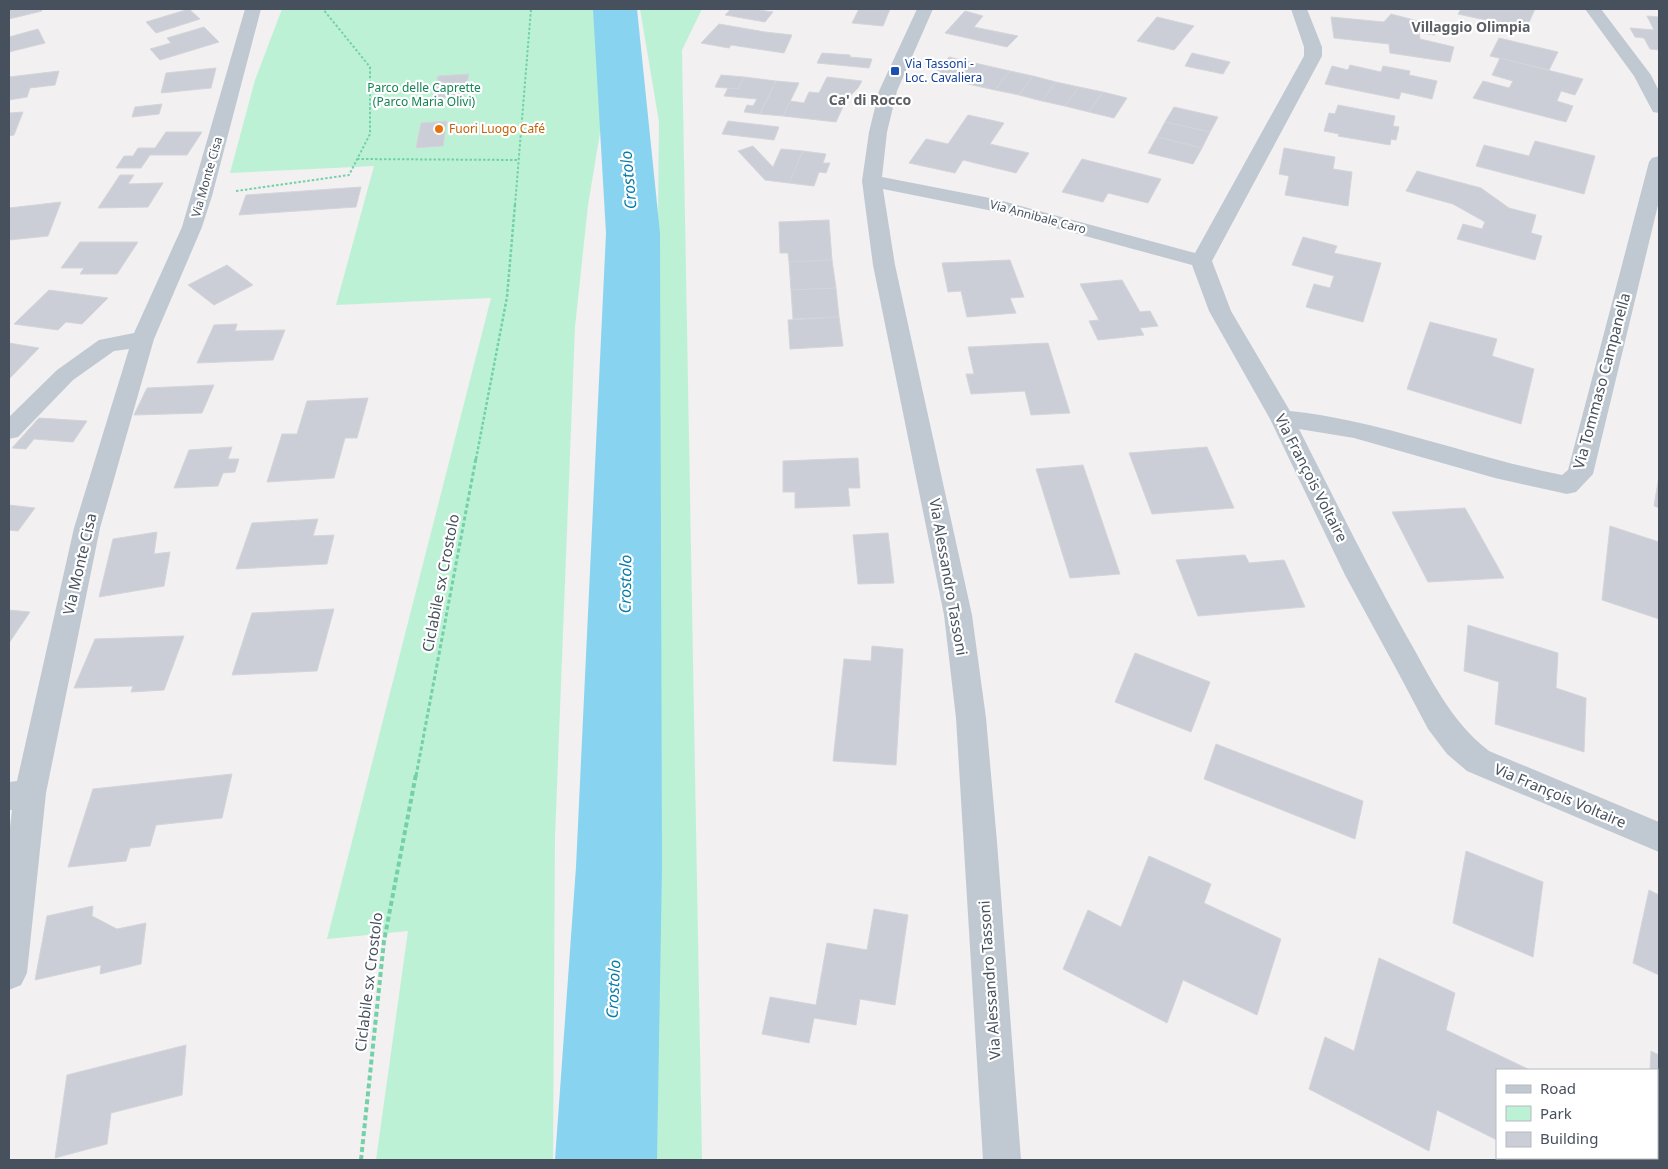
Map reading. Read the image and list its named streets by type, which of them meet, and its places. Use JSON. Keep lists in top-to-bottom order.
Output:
{
  "streets": {
    "street": [
      "Via Monte Cisa",
      "Via Annibale Caro",
      "Via Tommaso Campanella",
      "Via François Voltaire",
      "Via Alessandro Tassoni"
    ],
    "path": ["Ciclabile sx Crostolo"]
  },
  "crossings": [
    ["Via Annibale Caro", "Via François Voltaire"],
    ["Via Annibale Caro", "Via Alessandro Tassoni"],
    ["Via Tommaso Campanella", "Via François Voltaire"]
  ],
  "districts": ["Villaggio Olimpia", "Ca' di Rocco"],
  "water": ["Crostolo"],
  "parks": ["Parco delle Caprette (Parco Maria Olivi)"],
  "places": {
    "transit": ["Via Tassoni - Loc. Cavaliera"],
    "other": ["Fuori Luogo Café"]
  },
  "legend": ["Road", "Park", "Building"]
}
